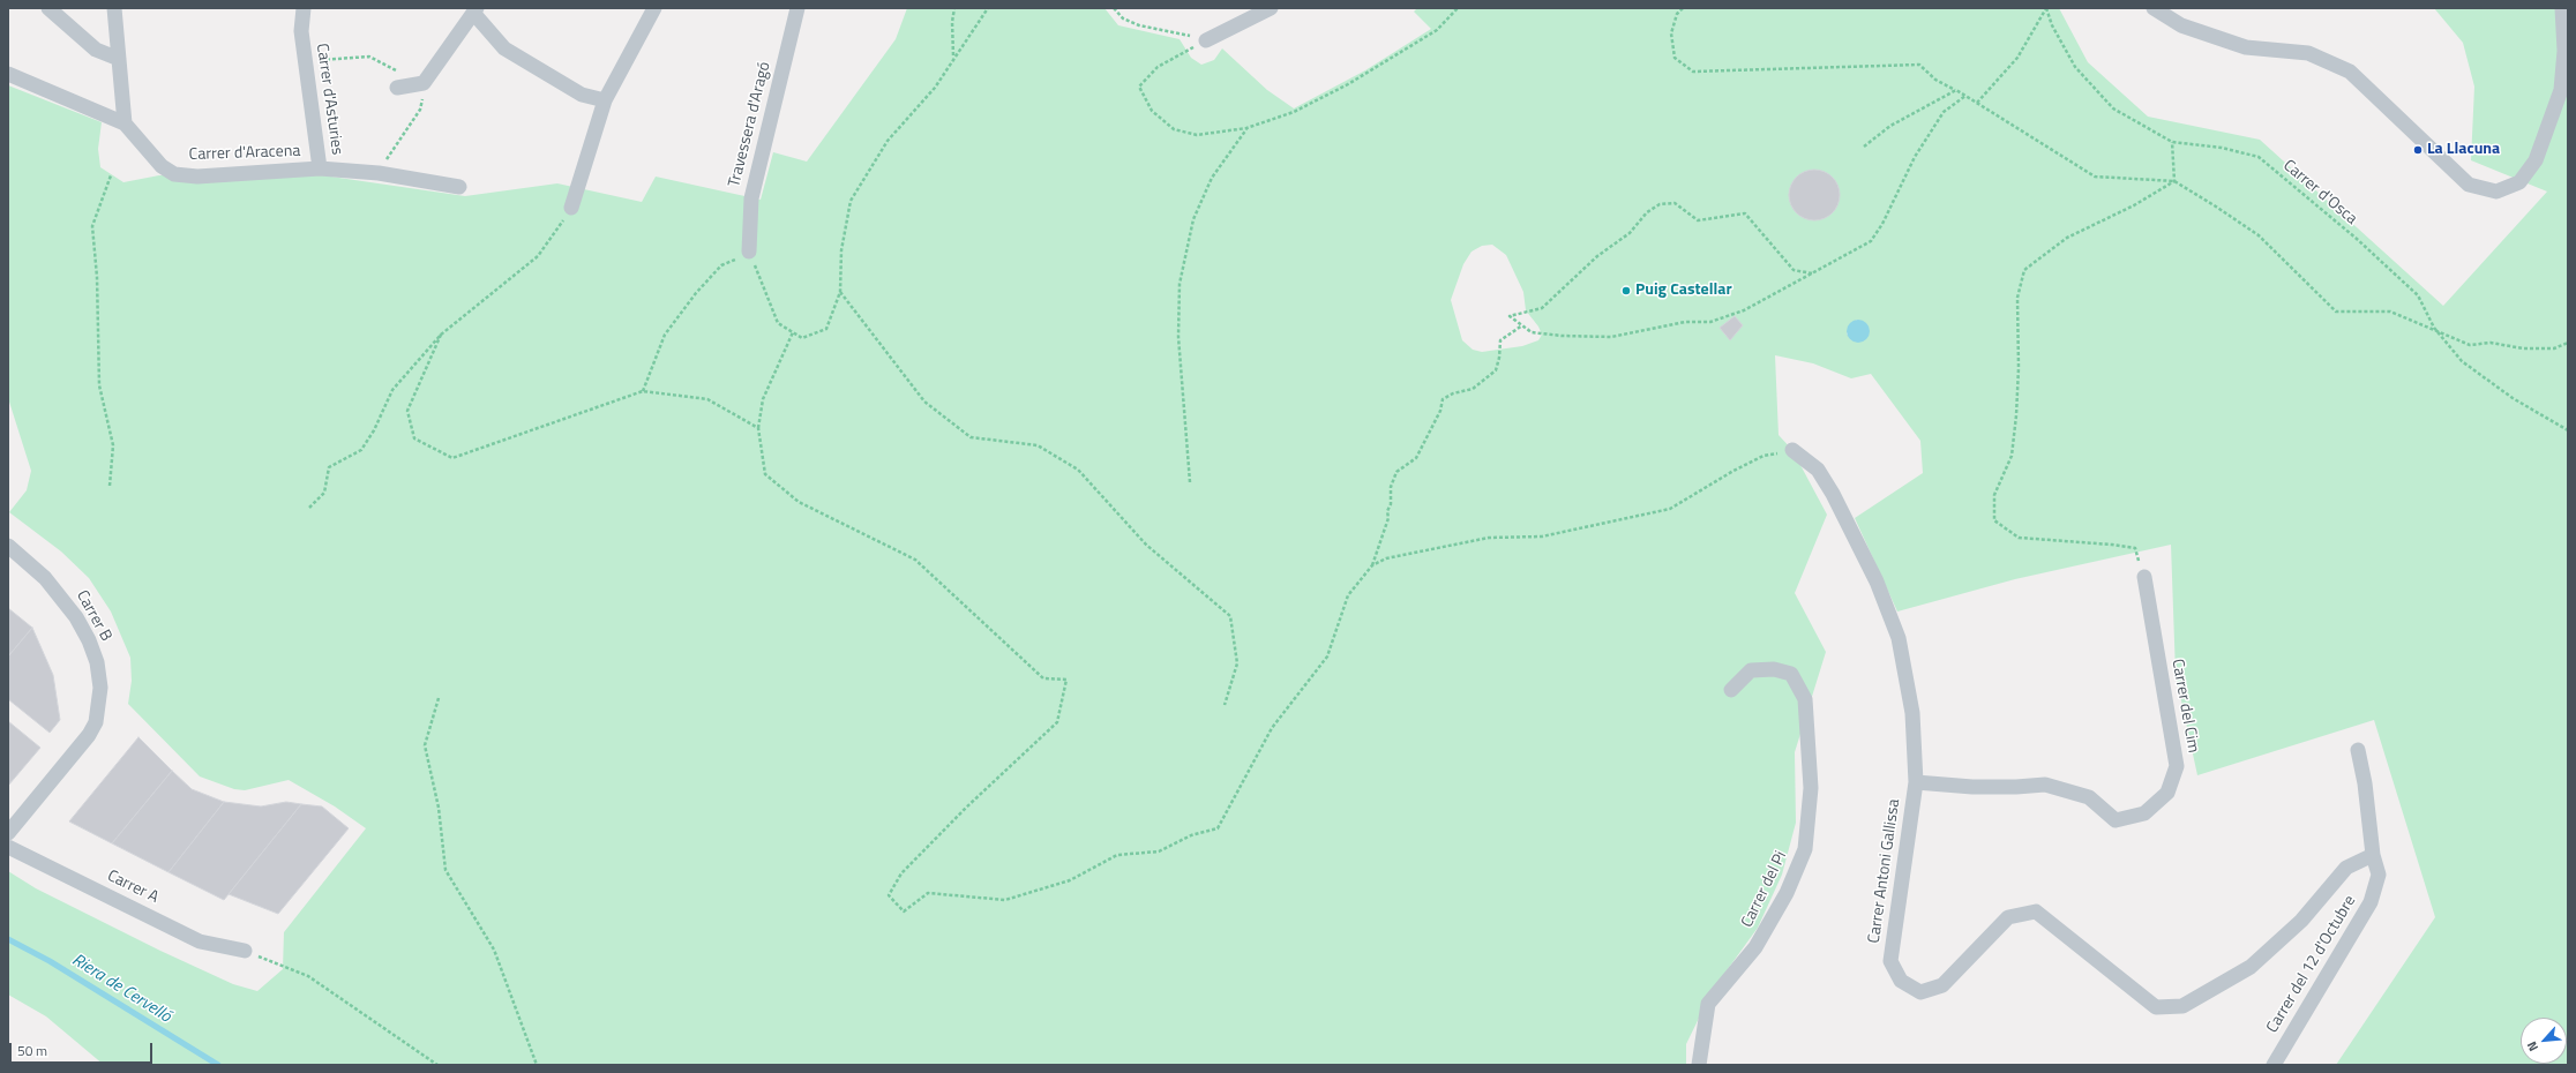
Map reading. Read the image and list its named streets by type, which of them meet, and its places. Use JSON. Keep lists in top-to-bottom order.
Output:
{
  "streets": {
    "street": [
      "Carrer d'Asturies",
      "Travessera d'Aragó",
      "Carrer d'Aracena",
      "Carrer B",
      "Carrer del Cim",
      "Carrer Antoni Gallissa",
      "Carrer A",
      "Carrer del Pi",
      "Carrer del 12 d'Octubre"
    ],
    "path": ["Carrer d'Osca"]
  },
  "crossings": [
    ["Carrer d'Asturies", "Carrer d'Aracena"],
    ["Carrer del Cim", "Carrer Antoni Gallissa"],
    ["Carrer Antoni Gallissa", "Carrer del 12 d'Octubre"]
  ],
  "water": ["Riera de Cervelló"],
  "places": ["La Llacuna", "Puig Castellar"],
  "scale_bar": "50 m",
  "north": "bottom left"
}
